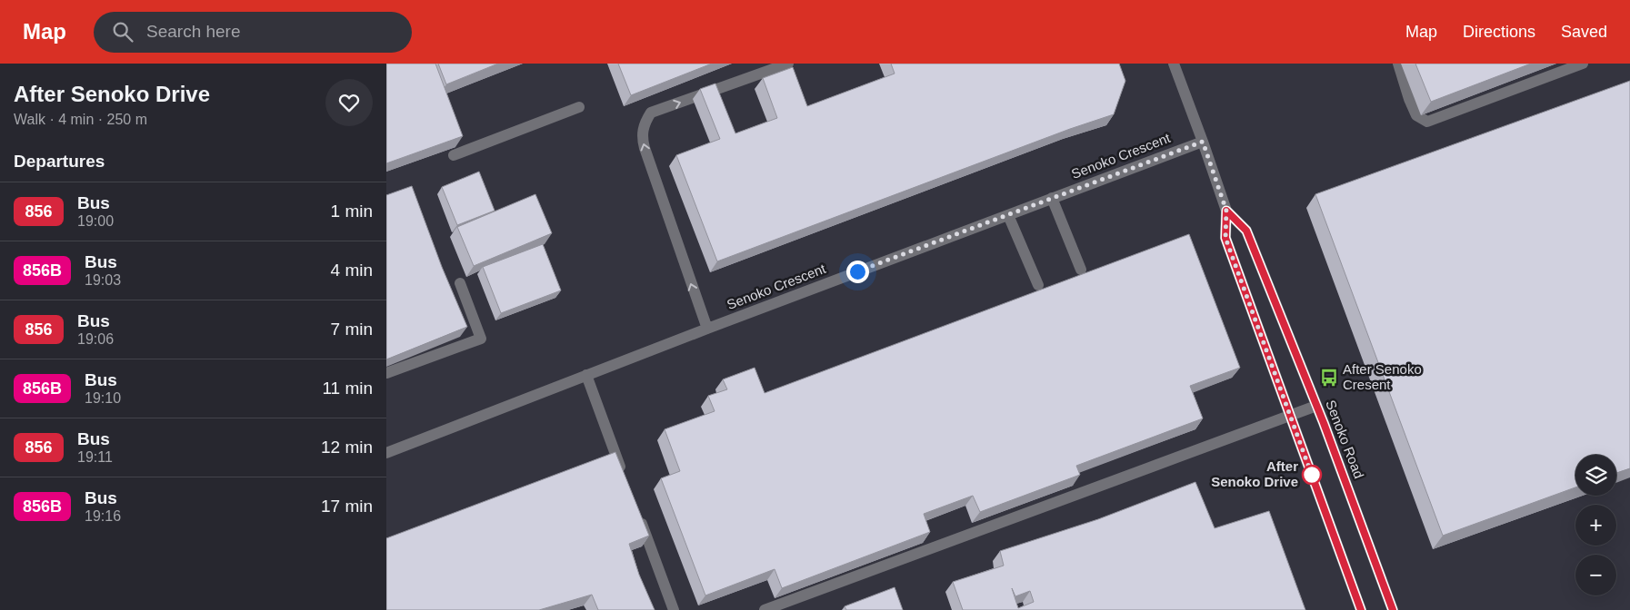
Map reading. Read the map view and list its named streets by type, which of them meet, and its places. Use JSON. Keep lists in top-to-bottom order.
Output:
{
  "streets": {
    "street": ["Senoko Crescent", "Senoko Road"]
  },
  "crossings": [
    ["Senoko Crescent", "Senoko Road"]
  ],
  "places": {
    "bus stop": ["After Senoko Cresent"],
    "other": ["After Senoko Drive"]
  },
  "lines": ["bus line 856"],
  "page": {
    "header": "Map",
    "search": "Search here",
    "nav": ["Map", "Directions", "Saved"],
    "heading": [
      ["After Senoko Drive", "Walk · 4 min · 250 m"],
      "Departures"
    ],
    "list": [
      {
        "mark": "856",
        "name": "Bus",
        "note": "19:00",
        "value": "1 min"
      },
      {
        "mark": "856B",
        "name": "Bus",
        "note": "19:03",
        "value": "4 min"
      },
      {
        "mark": "856",
        "name": "Bus",
        "note": "19:06",
        "value": "7 min"
      },
      {
        "mark": "856B",
        "name": "Bus",
        "note": "19:10",
        "value": "11 min"
      },
      {
        "mark": "856",
        "name": "Bus",
        "note": "19:11",
        "value": "12 min"
      },
      {
        "mark": "856B",
        "name": "Bus",
        "note": "19:16",
        "value": "17 min"
      }
    ],
    "map_buttons": ["+", "−"]
  }
}
